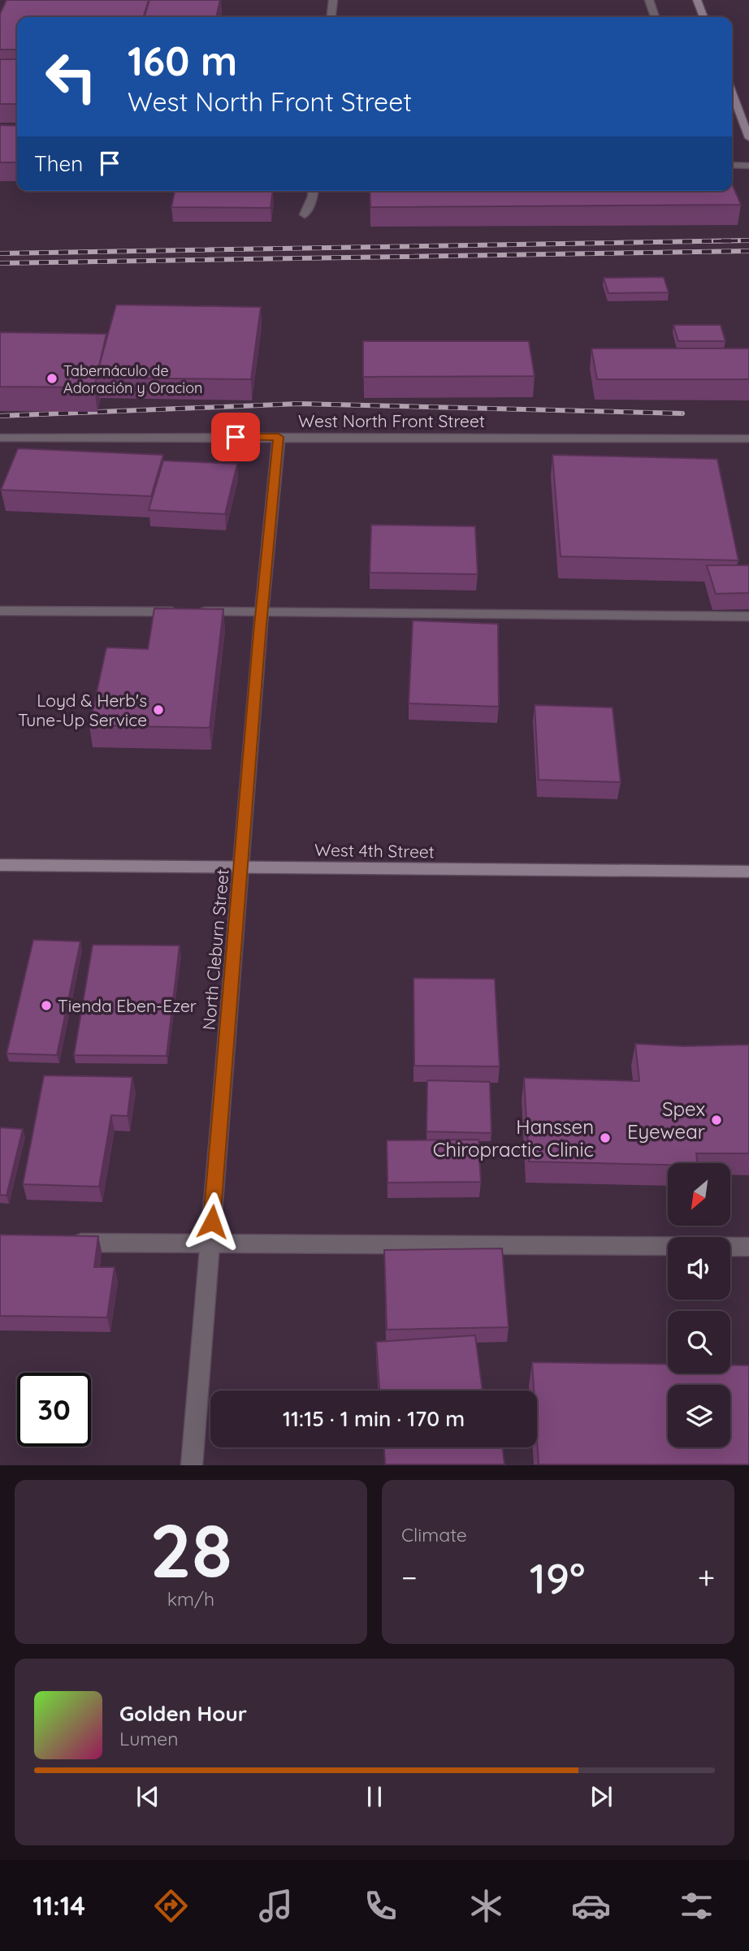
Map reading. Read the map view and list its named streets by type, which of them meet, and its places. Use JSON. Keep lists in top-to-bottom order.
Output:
{
  "streets": {
    "main road": ["West 4th Street"],
    "street": ["West North Front Street", "North Cleburn Street"]
  },
  "crossings": [
    ["West North Front Street", "North Cleburn Street"],
    ["West 4th Street", "North Cleburn Street"]
  ],
  "places": [
    "Tabernáculo de Adoración y Oracion",
    "Loyd & Herb's Tune-Up Service",
    "Tienda Eben-Ezer",
    "Spex Eyewear",
    "Hanssen Chiropractic Clinic"
  ],
  "north": "bottom left",
  "page": {
    "turn": ["160 m", "West North Front Street"],
    "then": "Then",
    "limit": "30",
    "trip": "11:15 · 1 min · 170 m",
    "tile": [
      ["28", "km/h"],
      "Climate"
    ],
    "heat": ["−", "19°", "+"],
    "song": ["Golden Hour", "Lumen"],
    "tabs": "11:14"
  }
}
